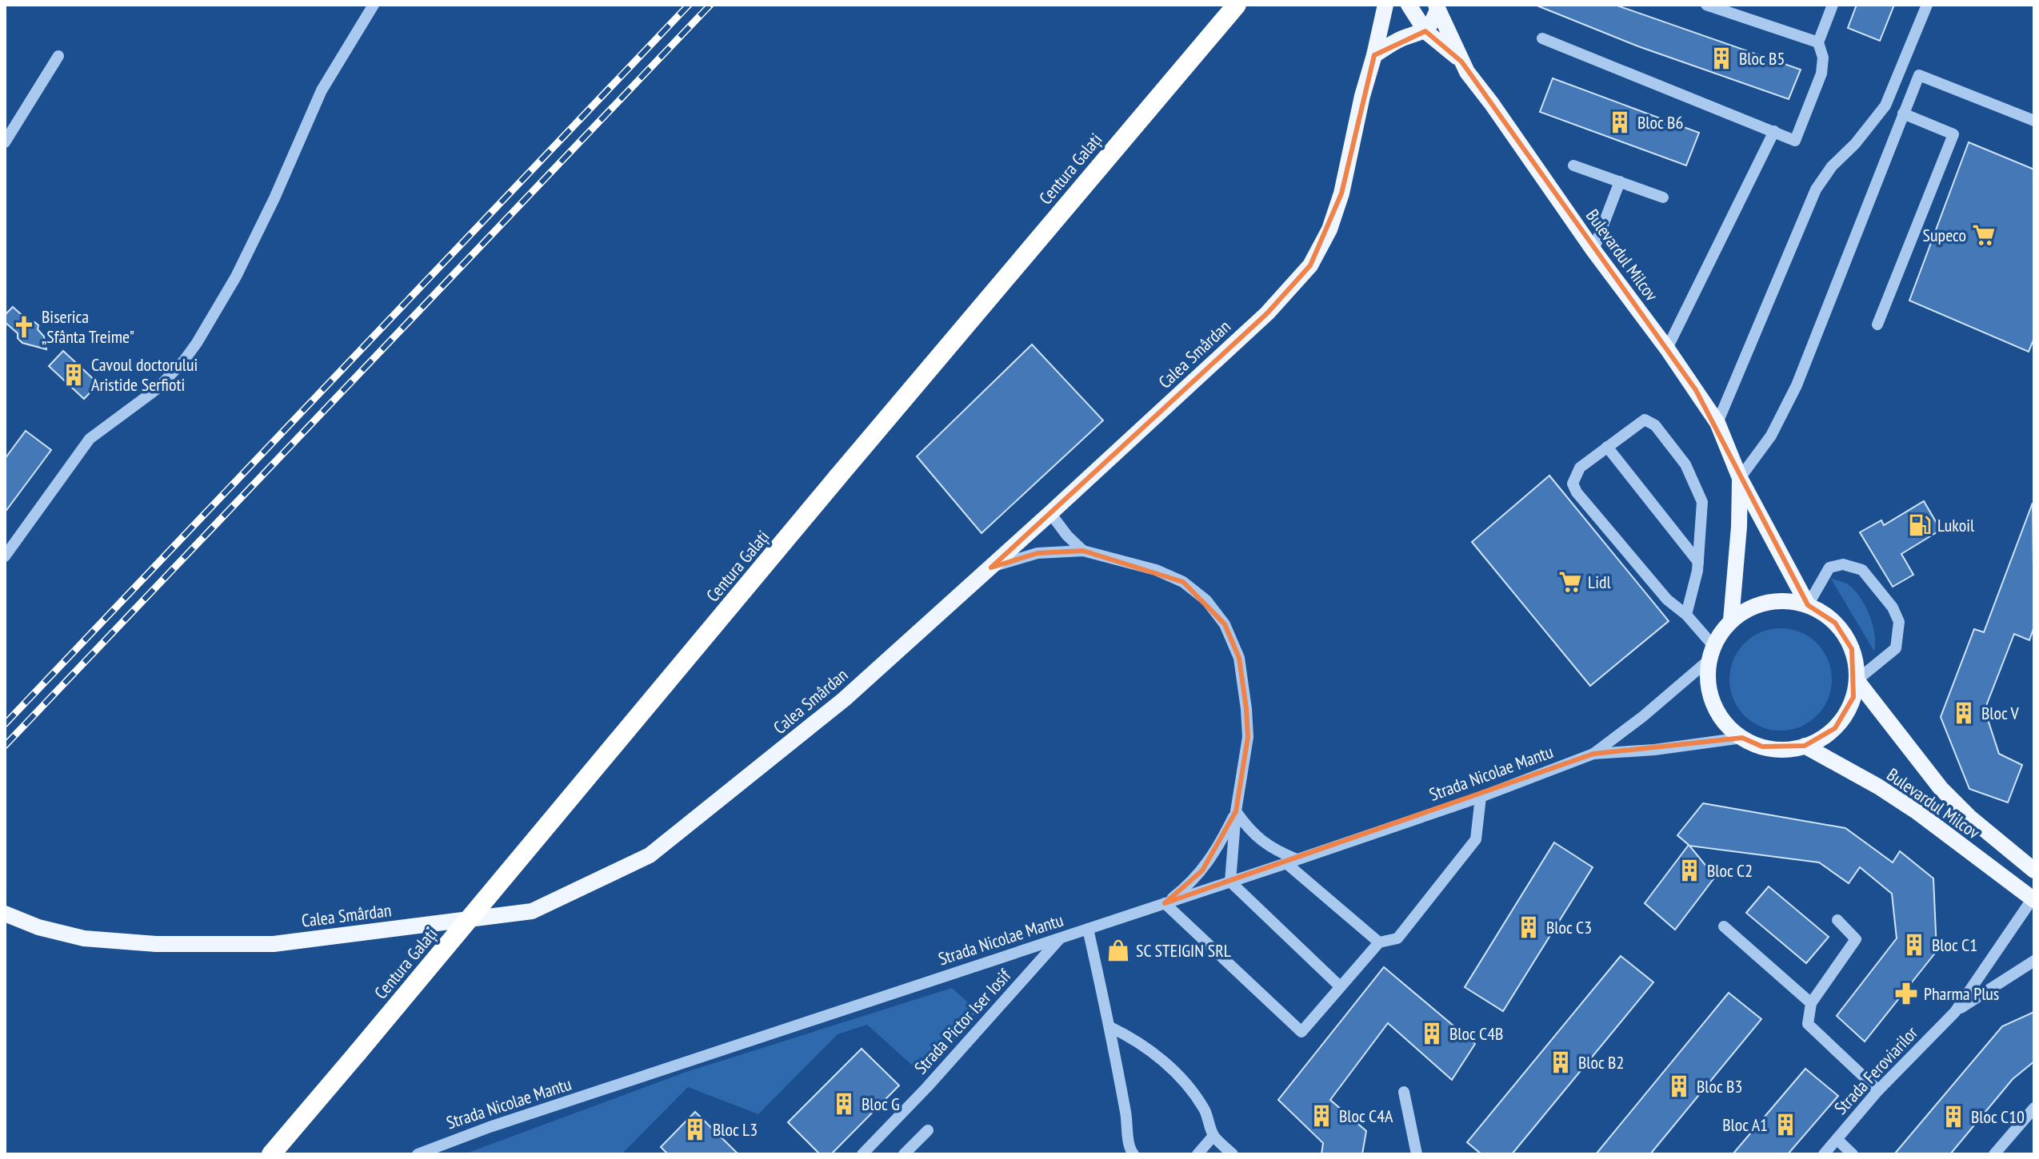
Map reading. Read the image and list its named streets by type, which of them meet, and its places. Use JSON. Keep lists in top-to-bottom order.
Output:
{
  "streets": {
    "highway": ["Centura Galați"],
    "main road": ["Bulevardul Milcov", "Calea Smârdan"],
    "street": ["Strada Nicolae Mantu", "Strada Pictor Iser Iosif", "Strada Feroviarilor"]
  },
  "crossings": [
    ["Bulevardul Milcov", "Strada Nicolae Mantu"],
    ["Bulevardul Milcov", "Strada Feroviarilor"],
    ["Strada Nicolae Mantu", "Strada Pictor Iser Iosif"]
  ],
  "places": {
    "building": [
      "Bloc B5",
      "Bloc B6",
      "Cavoul doctorului Aristide Serfioti",
      "Bloc V",
      "Bloc C2",
      "Bloc C3",
      "Bloc C1",
      "Bloc C4B",
      "Bloc B2",
      "Bloc B3",
      "Bloc G",
      "Bloc C4A",
      "Bloc C10",
      "Bloc A1",
      "Bloc L3"
    ],
    "supermarket": ["Supeco", "Lidl"],
    "church": ["Biserica „Sfânta Treime\""],
    "fuel station": ["Lukoil"],
    "shop": ["SC STEIGIN SRL"],
    "pharmacy": ["Pharma Plus"]
  }
}
